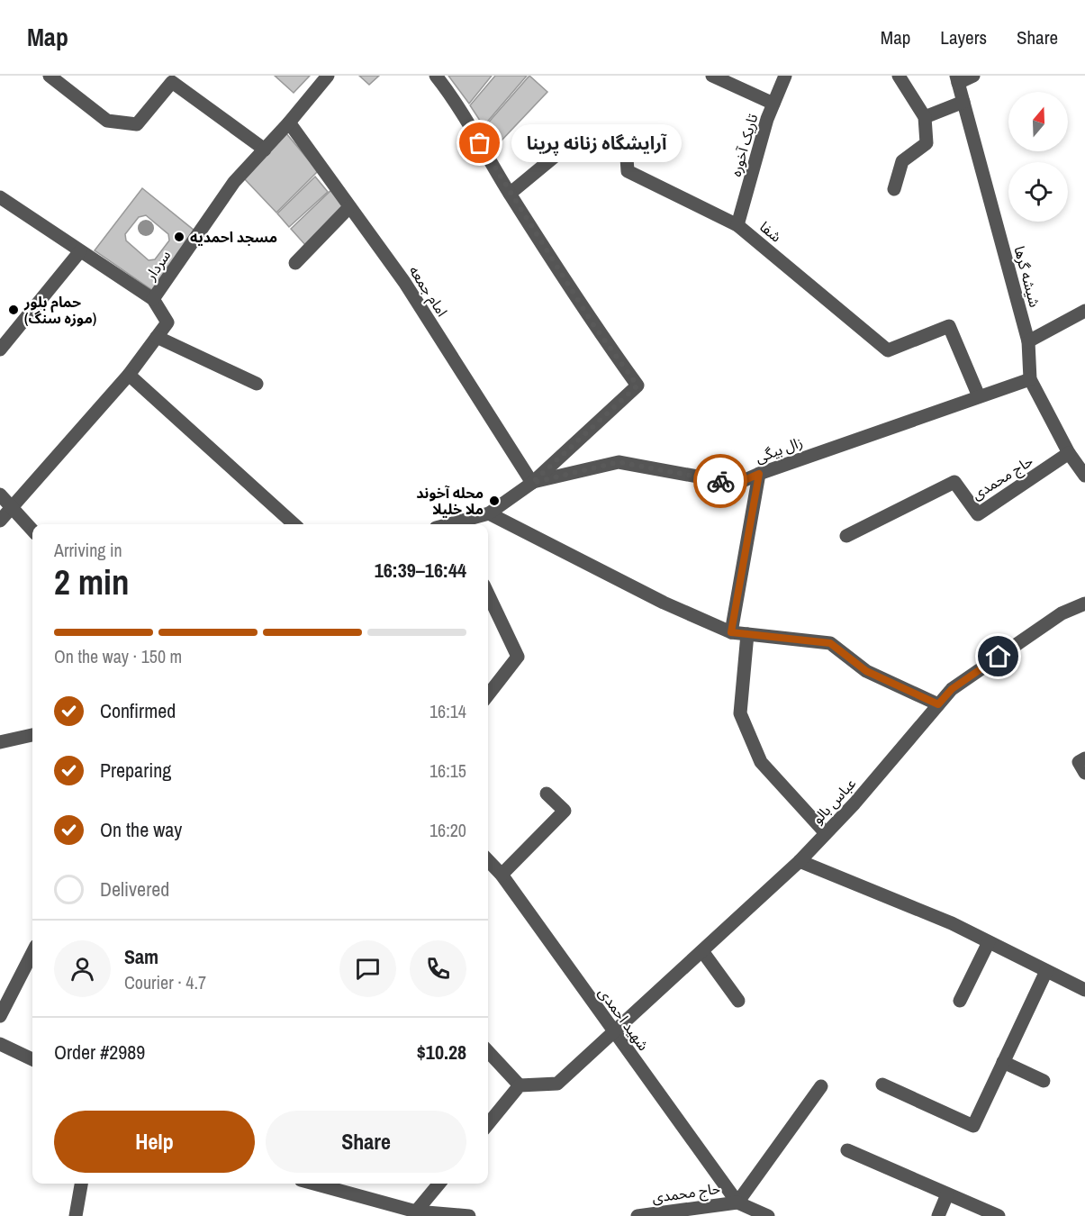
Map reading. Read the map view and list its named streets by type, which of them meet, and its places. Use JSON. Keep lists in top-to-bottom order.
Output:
{
  "streets": {
    "street": [
      "تاریک آخوره",
      "شفا",
      "سردار",
      "شیشه گرها",
      "امام جمعه",
      "زال بیگی",
      "حاج محمدی",
      "عباس بالو",
      "شهید احمدی"
    ]
  },
  "crossings": [
    ["تاریک آخوره", "شفا"],
    ["شفا", "زال بیگی"],
    ["سردار", "امام جمعه"],
    ["شیشه گرها", "زال بیگی"],
    ["شیشه گرها", "حاج محمدی"],
    ["امام جمعه", "زال بیگی"],
    ["حاج محمدی", "شهید احمدی"],
    ["عباس بالو", "شهید احمدی"]
  ],
  "places": [
    "آرایشگاه زنانه پرینا",
    "مسجد احمدیه",
    "حمام بلور (موزه سنگ)",
    "محله آخوند ملا خلیلا"
  ],
  "north": "top",
  "page": {
    "header": "Map",
    "nav": ["Map", "Layers", "Share"],
    "bubble": "آرایشگاه زنانه پرینا",
    "heading": ["2 min", "Arriving in", "16:39–16:44"],
    "panel": [
      "Sam",
      "Courier · 4.7",
      "Order #2989",
      "$10.28"
    ],
    "bar": "On the way · 150 m",
    "list": [
      ["Confirmed", "16:14"],
      ["Preparing", "16:15"],
      ["On the way", "16:20"],
      "Delivered"
    ],
    "buttons": ["Help", "Share"]
  }
}
